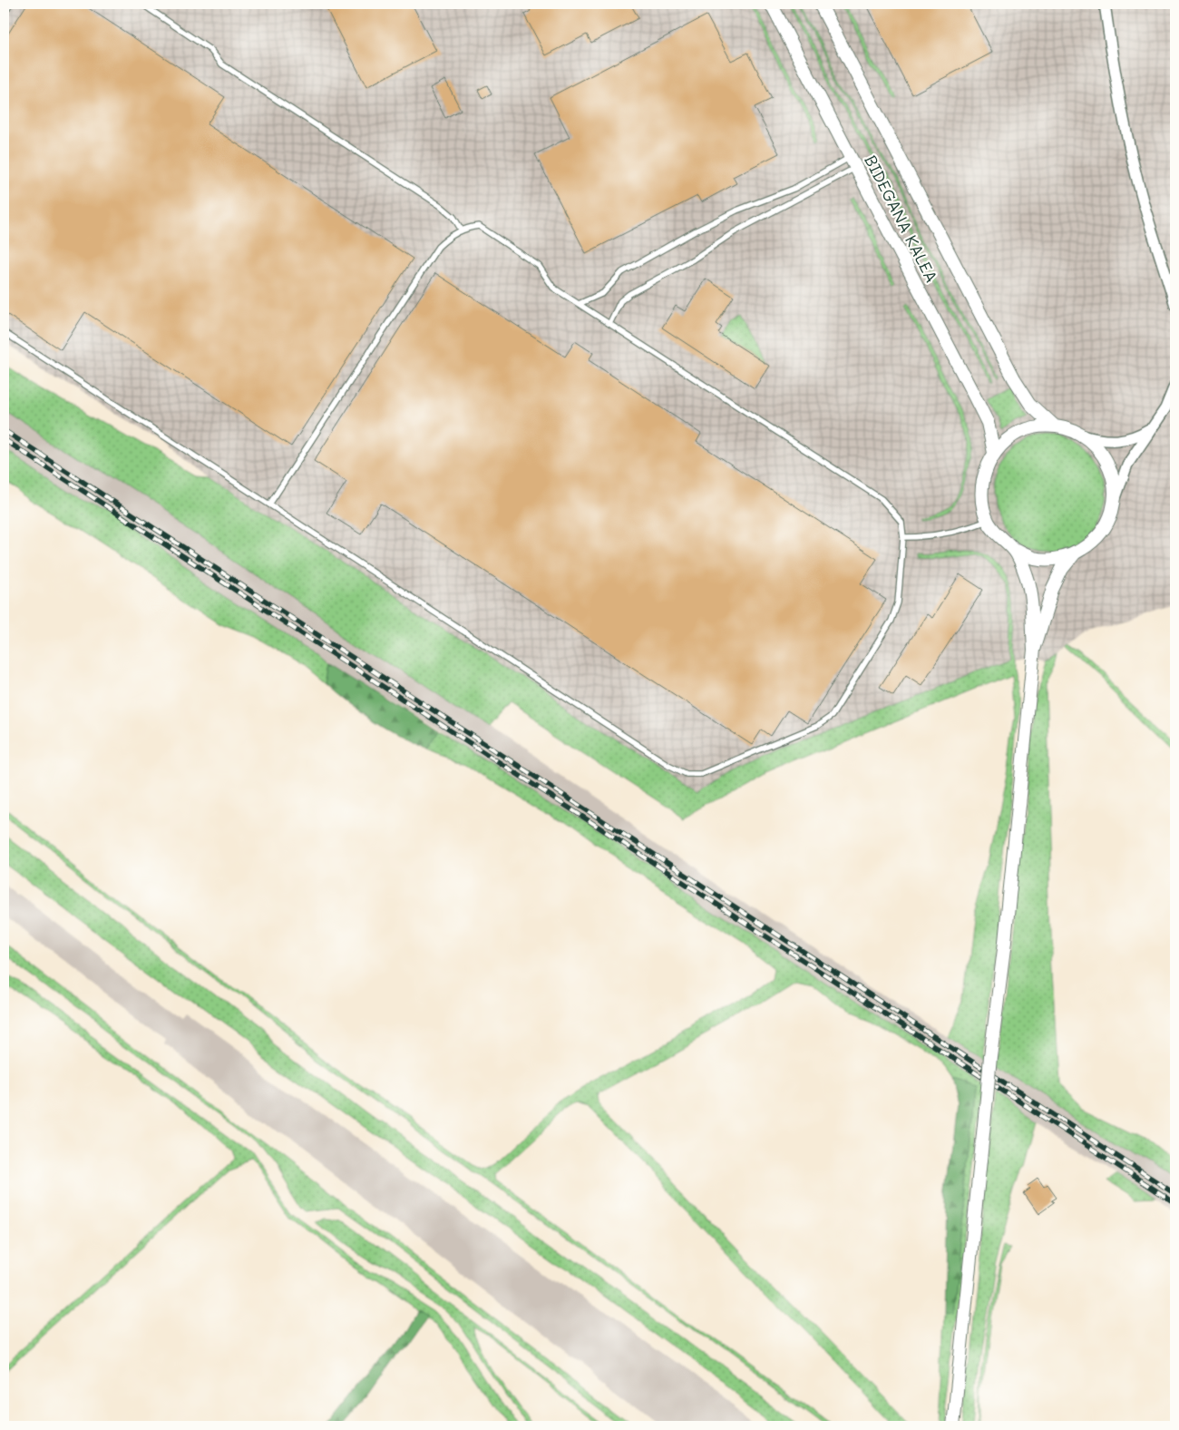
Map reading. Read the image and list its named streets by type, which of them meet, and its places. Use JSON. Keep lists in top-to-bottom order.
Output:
{
  "streets": {
    "street": ["BIDEGANA KALEA"]
  }
}
